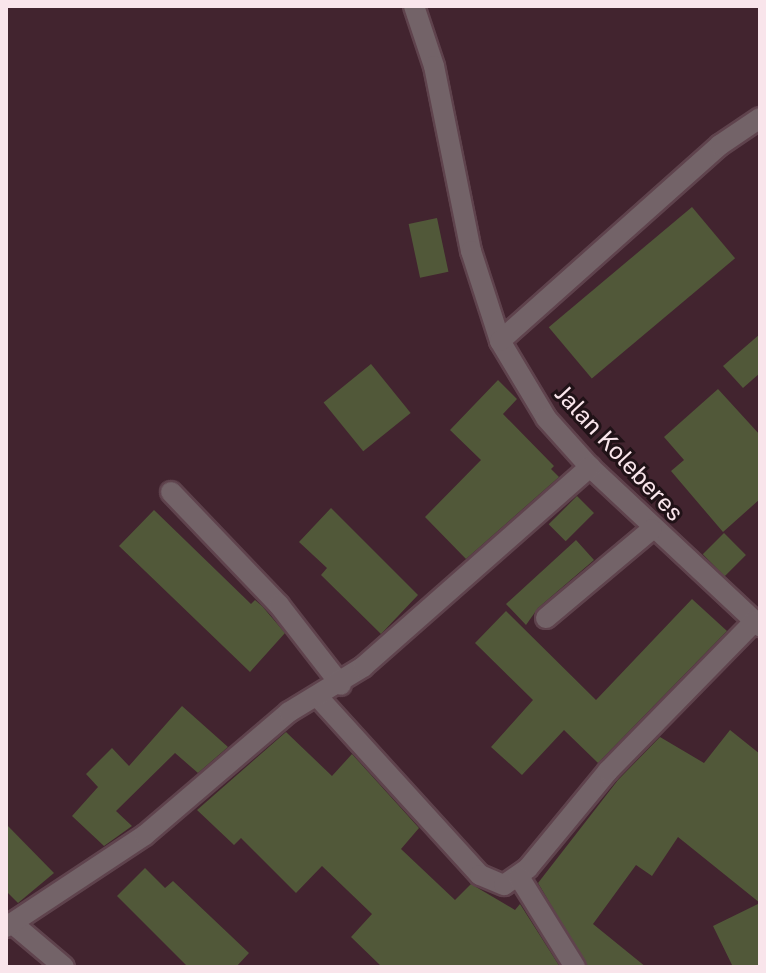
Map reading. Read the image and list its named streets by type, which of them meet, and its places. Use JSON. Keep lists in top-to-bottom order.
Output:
{
  "streets": {
    "street": ["Jalan Koleberes"]
  }
}
